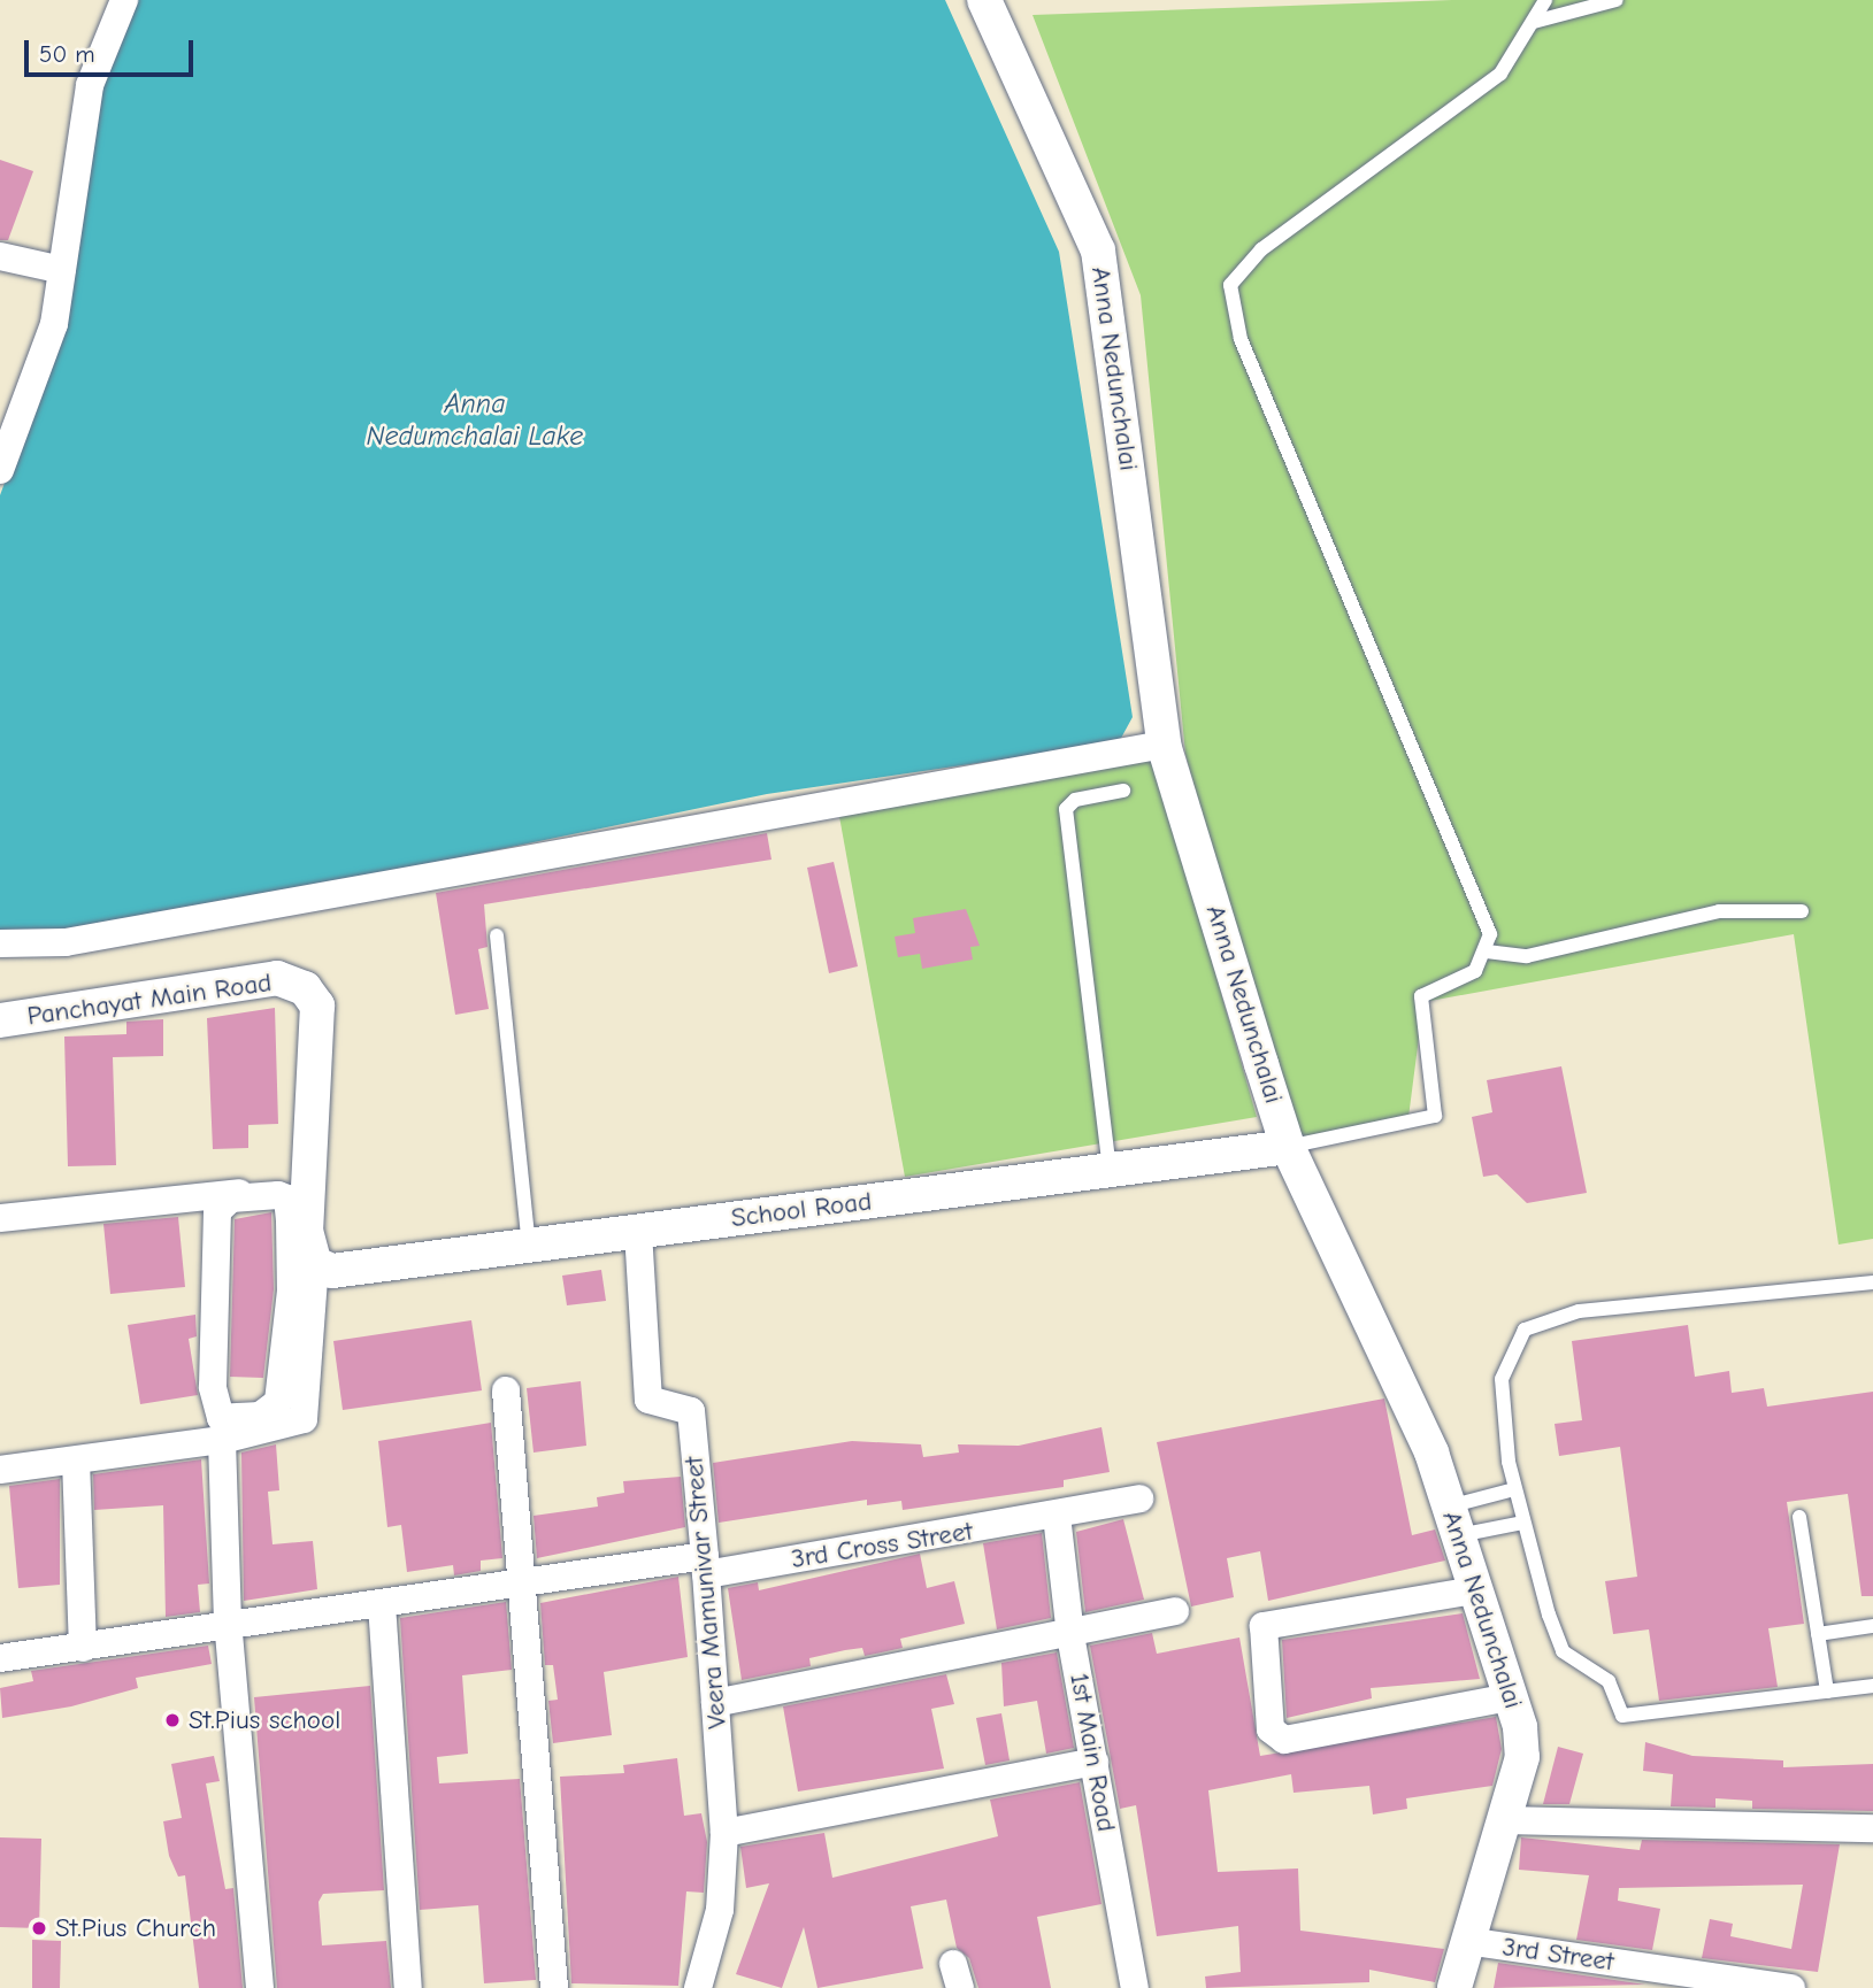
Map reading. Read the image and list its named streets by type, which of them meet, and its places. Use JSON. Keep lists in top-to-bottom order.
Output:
{
  "streets": {
    "street": [
      "Anna Nedunchalai",
      "Panchayat Main Road",
      "School Road",
      "3rd Cross Street",
      "Veera Mamunivar Street",
      "1st Main Road",
      "3rd Street"
    ]
  },
  "crossings": [
    ["Anna Nedunchalai", "School Road"],
    ["Anna Nedunchalai", "3rd Street"],
    ["Panchayat Main Road", "School Road"],
    ["School Road", "Veera Mamunivar Street"],
    ["3rd Cross Street", "Veera Mamunivar Street"],
    ["3rd Cross Street", "1st Main Road"]
  ],
  "water": ["Anna Nedumchalai Lake"],
  "places": ["St.Pius school", "St.Pius Church"],
  "scale_bar": "50 m"
}
